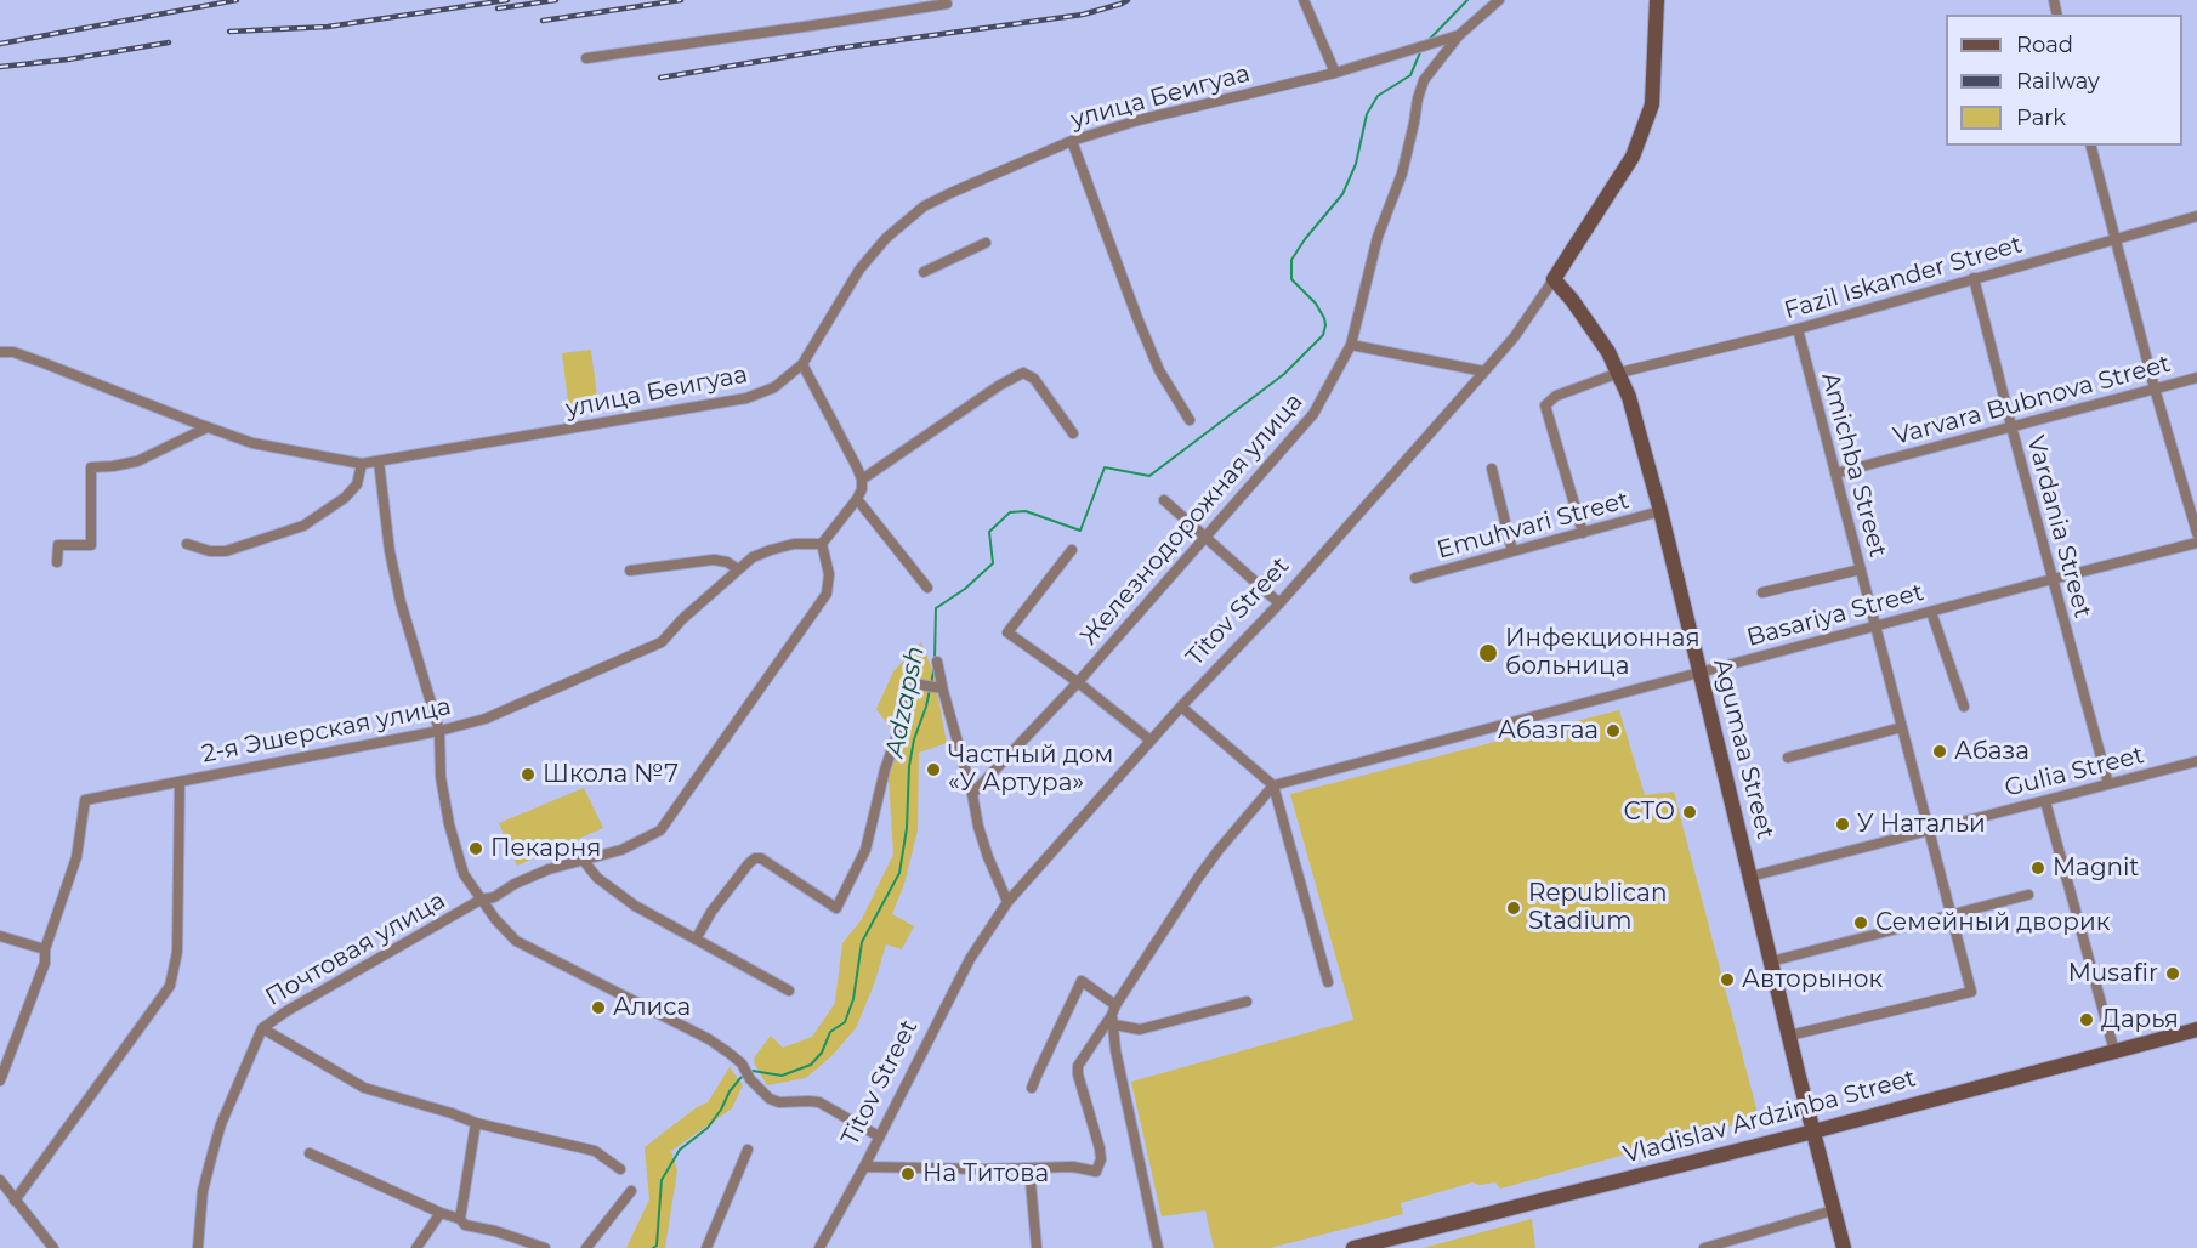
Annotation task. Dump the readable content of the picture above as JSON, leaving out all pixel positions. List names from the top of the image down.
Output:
{
  "streets": {
    "street": [
      "улица Беигуаа",
      "Fazil Iskander Street",
      "Varvara Bubnova Street",
      "Amichba Street",
      "Железнодорожная улица",
      "Emuhvari Street",
      "Vardania Street",
      "Titov Street",
      "Basariya Street",
      "2-я Эшерская улица",
      "Agumaa Street",
      "Gulia Street",
      "Почтовая улица",
      "Vladislav Ardzinba Street"
    ]
  },
  "crossings": [
    ["улица Беигуаа", "Железнодорожная улица"],
    ["Fazil Iskander Street", "Amichba Street"],
    ["Fazil Iskander Street", "Emuhvari Street"],
    ["Fazil Iskander Street", "Vardania Street"],
    ["Fazil Iskander Street", "Agumaa Street"],
    ["Varvara Bubnova Street", "Amichba Street"],
    ["Varvara Bubnova Street", "Vardania Street"],
    ["Amichba Street", "Basariya Street"],
    ["Amichba Street", "Agumaa Street"],
    ["Amichba Street", "Gulia Street"],
    ["Emuhvari Street", "Agumaa Street"],
    ["Vardania Street", "Basariya Street"],
    ["Vardania Street", "Gulia Street"],
    ["Titov Street", "Agumaa Street"],
    ["Basariya Street", "Agumaa Street"],
    ["2-я Эшерская улица", "Почтовая улица"],
    ["Agumaa Street", "Gulia Street"],
    ["Agumaa Street", "Vladislav Ardzinba Street"]
  ],
  "water": ["Adzapsh"],
  "places": [
    "Инфекционная больница",
    "Абазгаа",
    "Абаза",
    "Частный дом «У Артура»",
    "Школа №7",
    "СТО",
    "У Натальи",
    "Пекарня",
    "Magnit",
    "Republican Stadium",
    "Семейный дворик",
    "Musafir",
    "Авторынок",
    "Алиса",
    "Дарья",
    "На Титова"
  ],
  "legend": ["Road", "Railway", "Park"]
}
